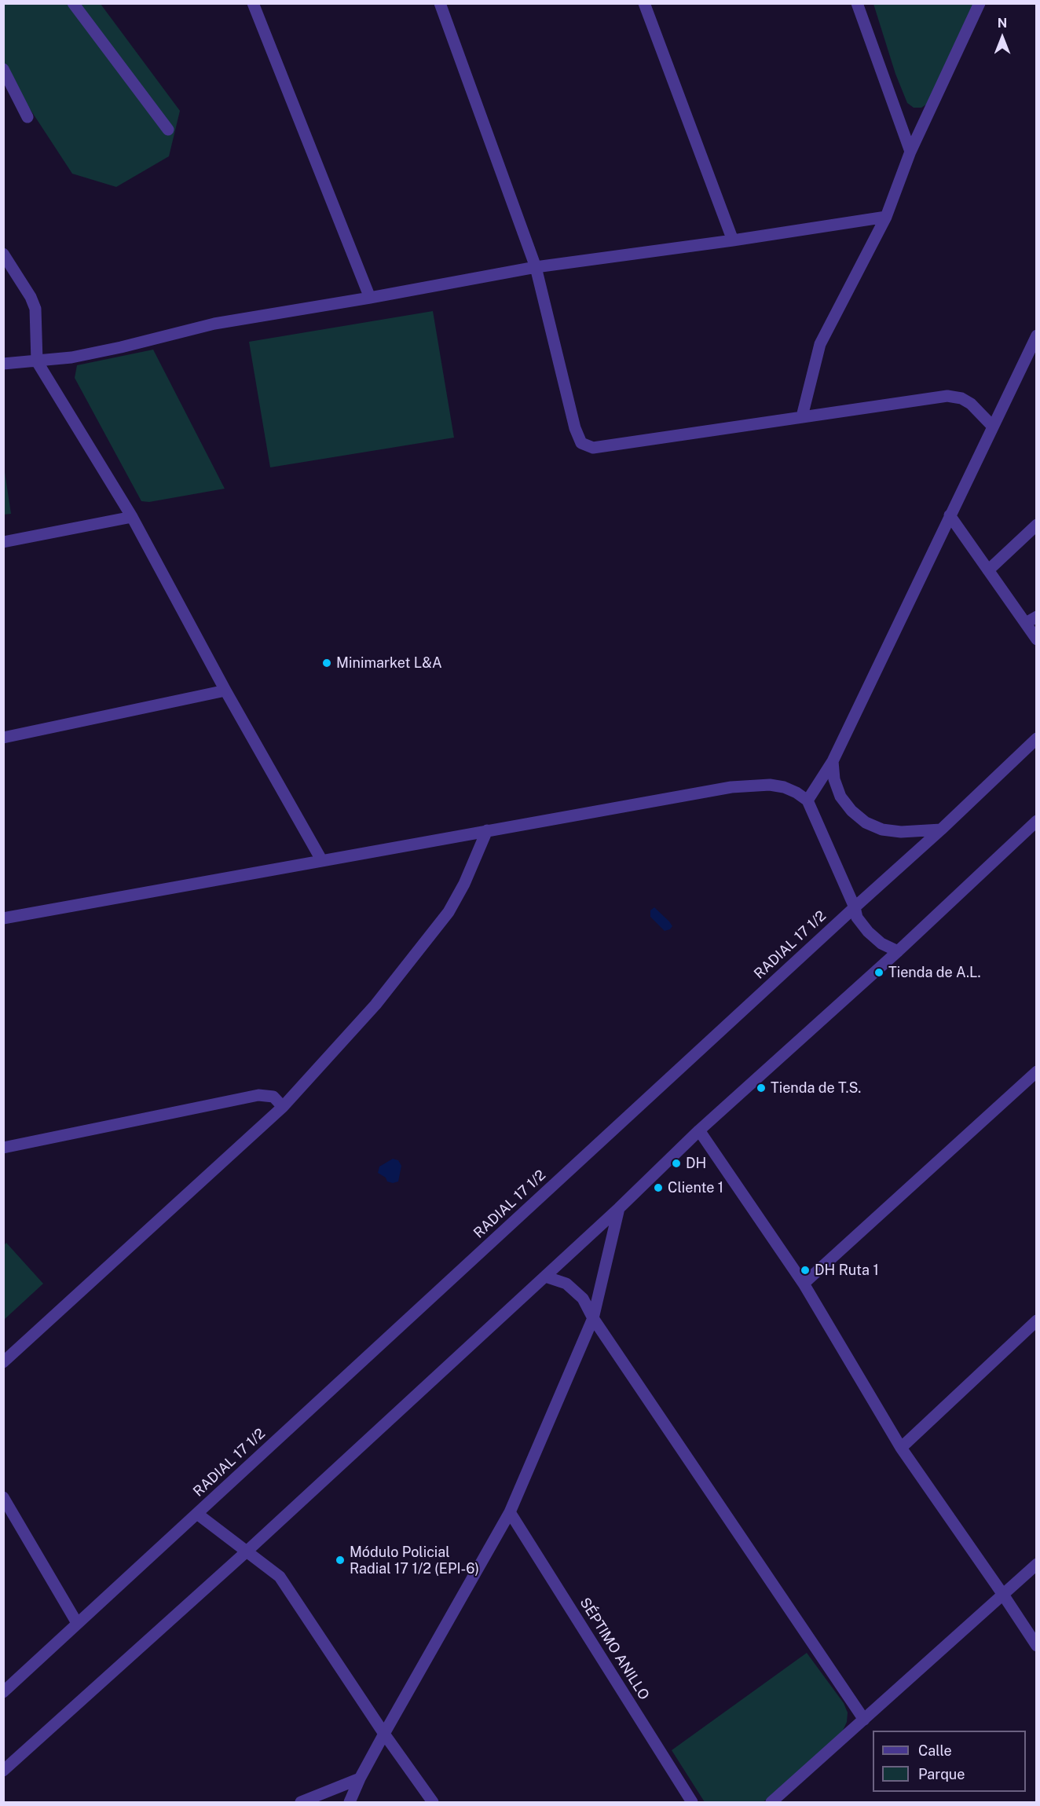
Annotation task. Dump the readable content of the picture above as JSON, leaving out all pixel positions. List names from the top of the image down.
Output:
{
  "streets": {
    "street": ["RADIAL 17 1/2", "SÉPTIMO ANILLO"]
  },
  "places": [
    "Minimarket L&A",
    "Tienda de A.L.",
    "Tienda de T.S.",
    "DH",
    "Cliente 1",
    "DH Ruta 1",
    "Módulo Policial Radial 17 1/2 (EPI-6)"
  ],
  "legend": ["Calle", "Parque"],
  "north": "top"
}
